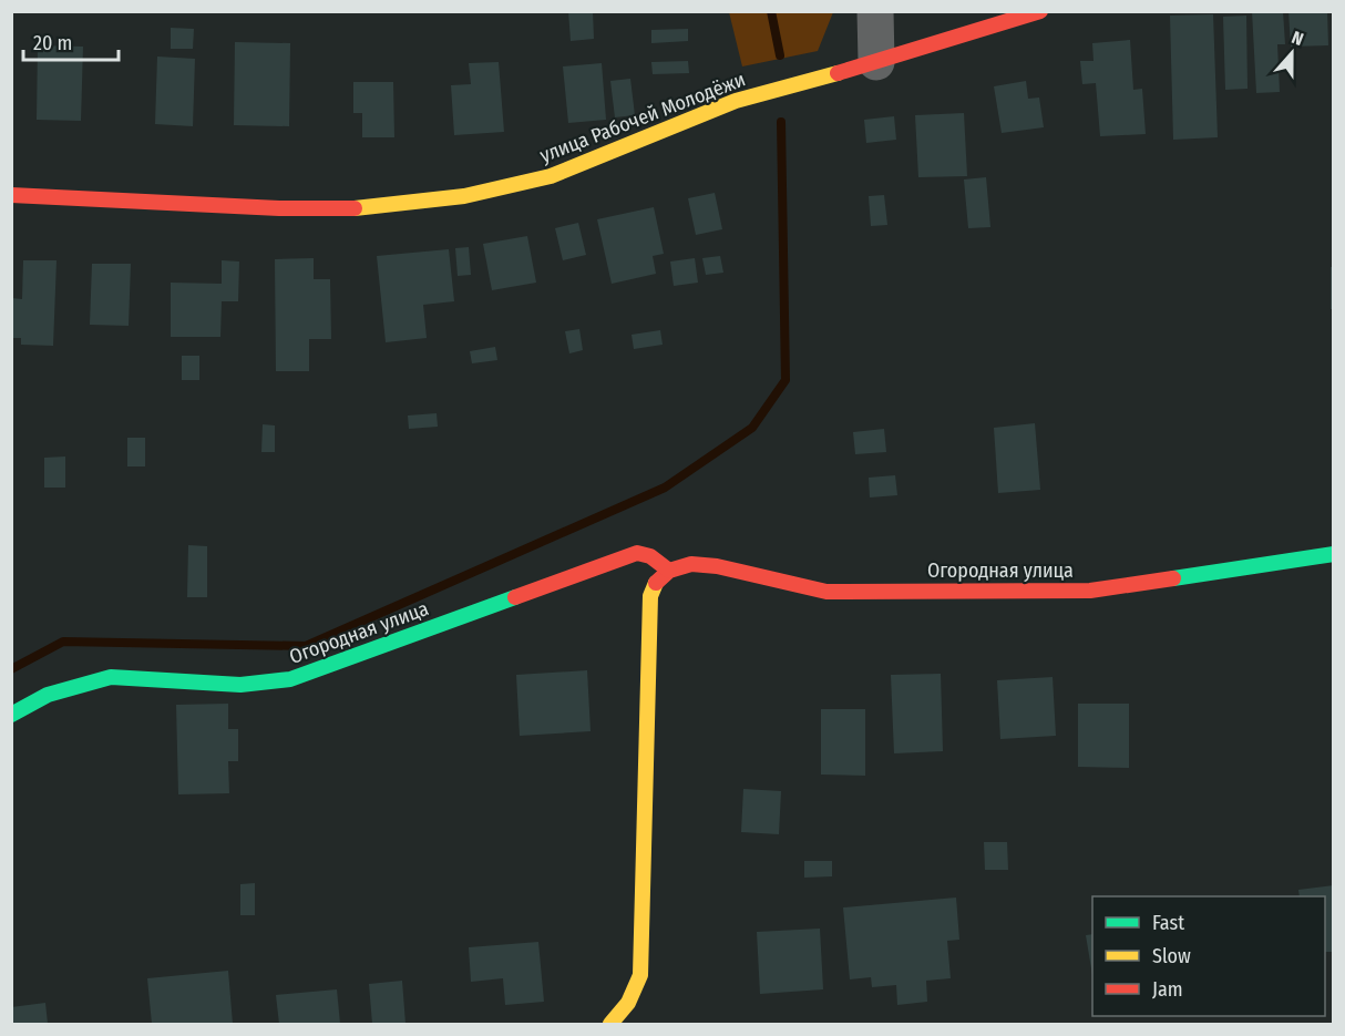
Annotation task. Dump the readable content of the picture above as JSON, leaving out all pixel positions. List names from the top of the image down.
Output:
{
  "streets": {
    "street": ["улица Рабочей Молодёжи", "Огородная улица"]
  },
  "legend": ["Fast", "Slow", "Jam"],
  "scale_bar": "20 m",
  "north": "top"
}
